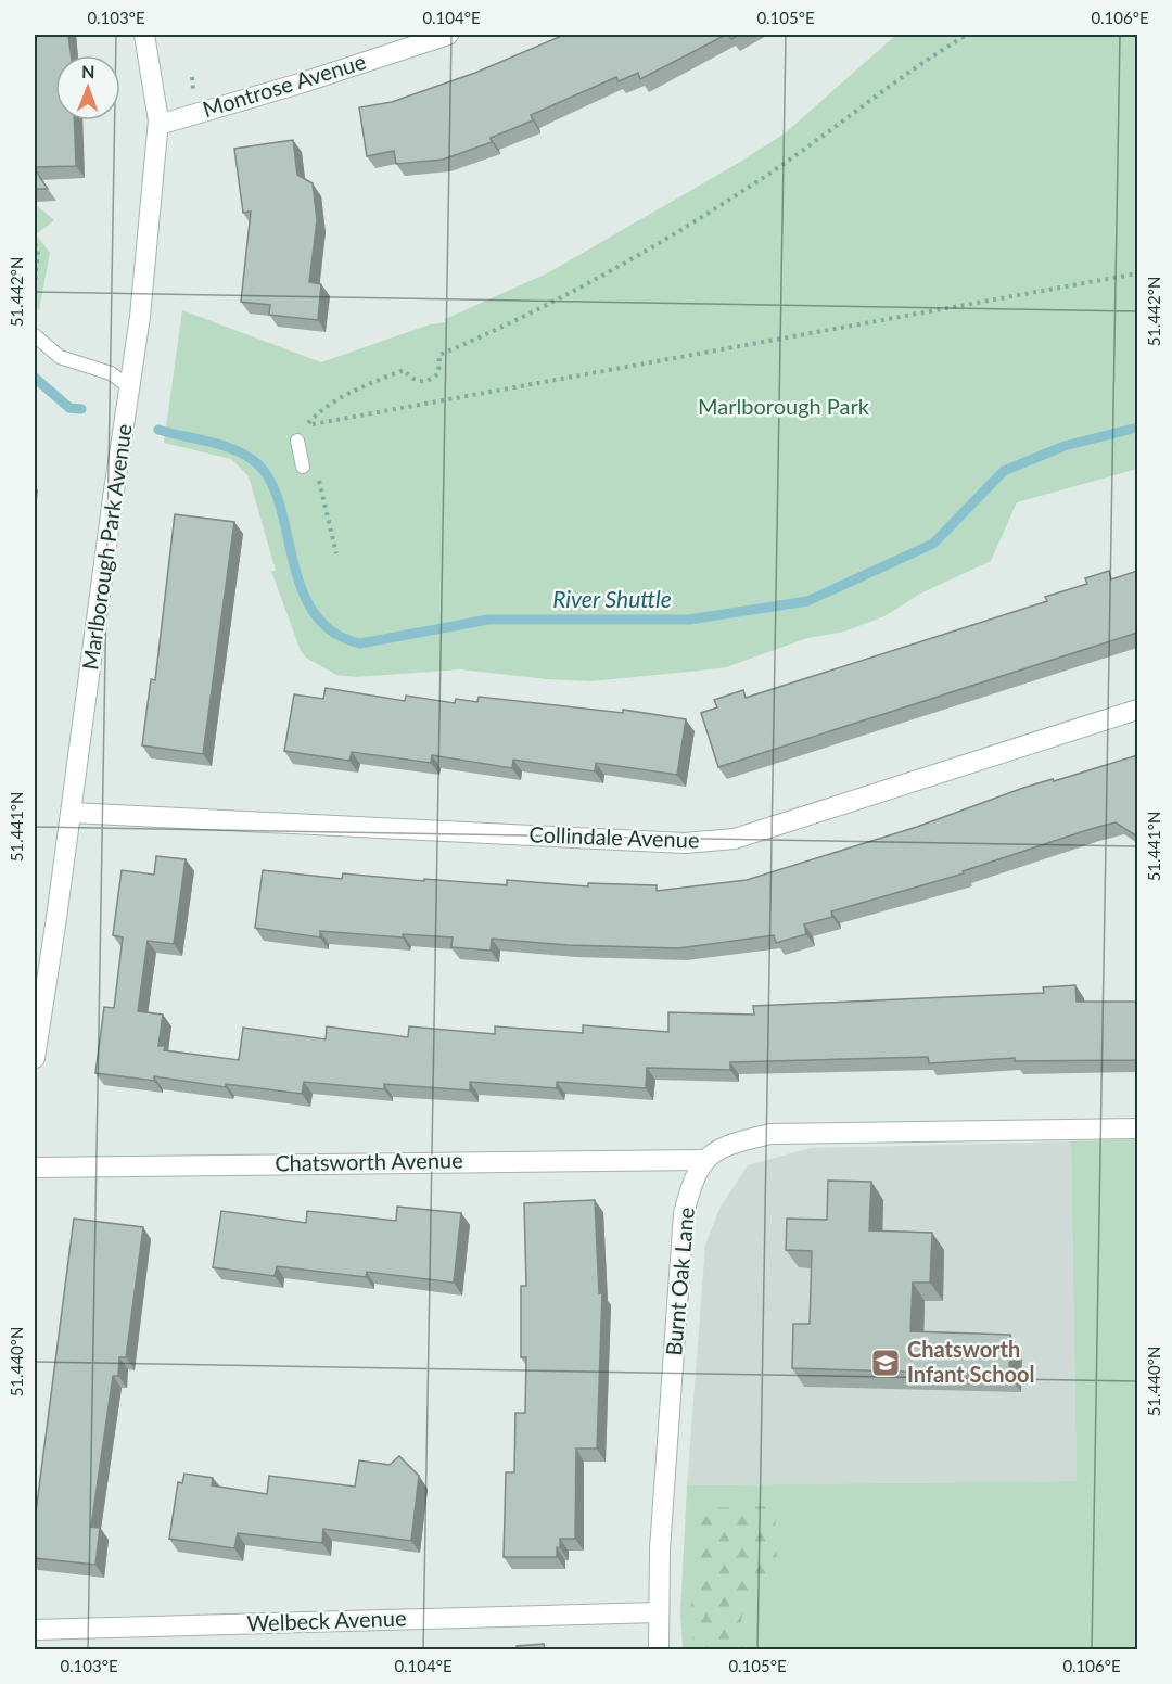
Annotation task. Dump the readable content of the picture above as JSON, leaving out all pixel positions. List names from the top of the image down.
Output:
{
  "streets": {
    "street": [
      "Montrose Avenue",
      "Marlborough Park Avenue",
      "Collindale Avenue",
      "Chatsworth Avenue",
      "Burnt Oak Lane",
      "Welbeck Avenue"
    ]
  },
  "crossings": [
    ["Montrose Avenue", "Marlborough Park Avenue"],
    ["Marlborough Park Avenue", "Collindale Avenue"],
    ["Chatsworth Avenue", "Burnt Oak Lane"],
    ["Burnt Oak Lane", "Welbeck Avenue"]
  ],
  "water": ["River Shuttle"],
  "parks": ["Marlborough Park"],
  "places": {
    "school or university": ["Chatsworth Infant School"]
  },
  "north": "top",
  "coordinates": [
    "0.103°E",
    "0.104°E",
    "0.105°E",
    "0.106°E",
    "51.442°N",
    "51.441°N",
    "51.440°N"
  ]
}
